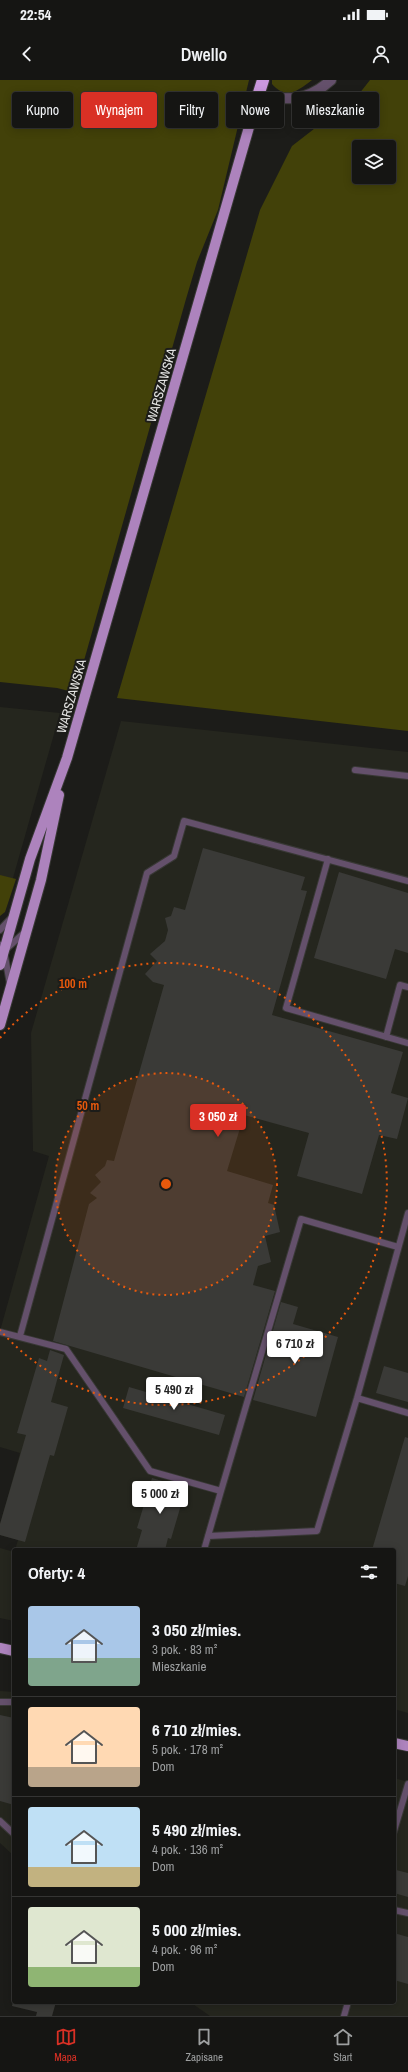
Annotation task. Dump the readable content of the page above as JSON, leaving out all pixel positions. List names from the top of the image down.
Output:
{
  "streets": {
    "main road": ["WARSZAWSKA"]
  },
  "page": {
    "status": "22:54",
    "header": "Dwello",
    "chip": [
      "Kupno",
      "Wynajem",
      "Filtry",
      "Nowe",
      "Mieszkanie"
    ],
    "price": [
      "3 050 zł",
      "6 710 zł",
      "5 490 zł",
      "5 000 zł"
    ],
    "heading": "Oferty: 4",
    "list": [
      {
        "name": "3 050 zł/mies.",
        "note": "3 pok. · 83 m² · Mieszkanie"
      },
      {
        "name": "6 710 zł/mies.",
        "note": "5 pok. · 178 m² · Dom"
      },
      {
        "name": "5 490 zł/mies.",
        "note": "4 pok. · 136 m² · Dom"
      },
      {
        "name": "5 000 zł/mies.",
        "note": "4 pok. · 96 m² · Dom"
      }
    ],
    "tabs": ["Mapa", "Zapisane", "Start"]
  },
  "rings": ["100 m", "50 m"]
}
